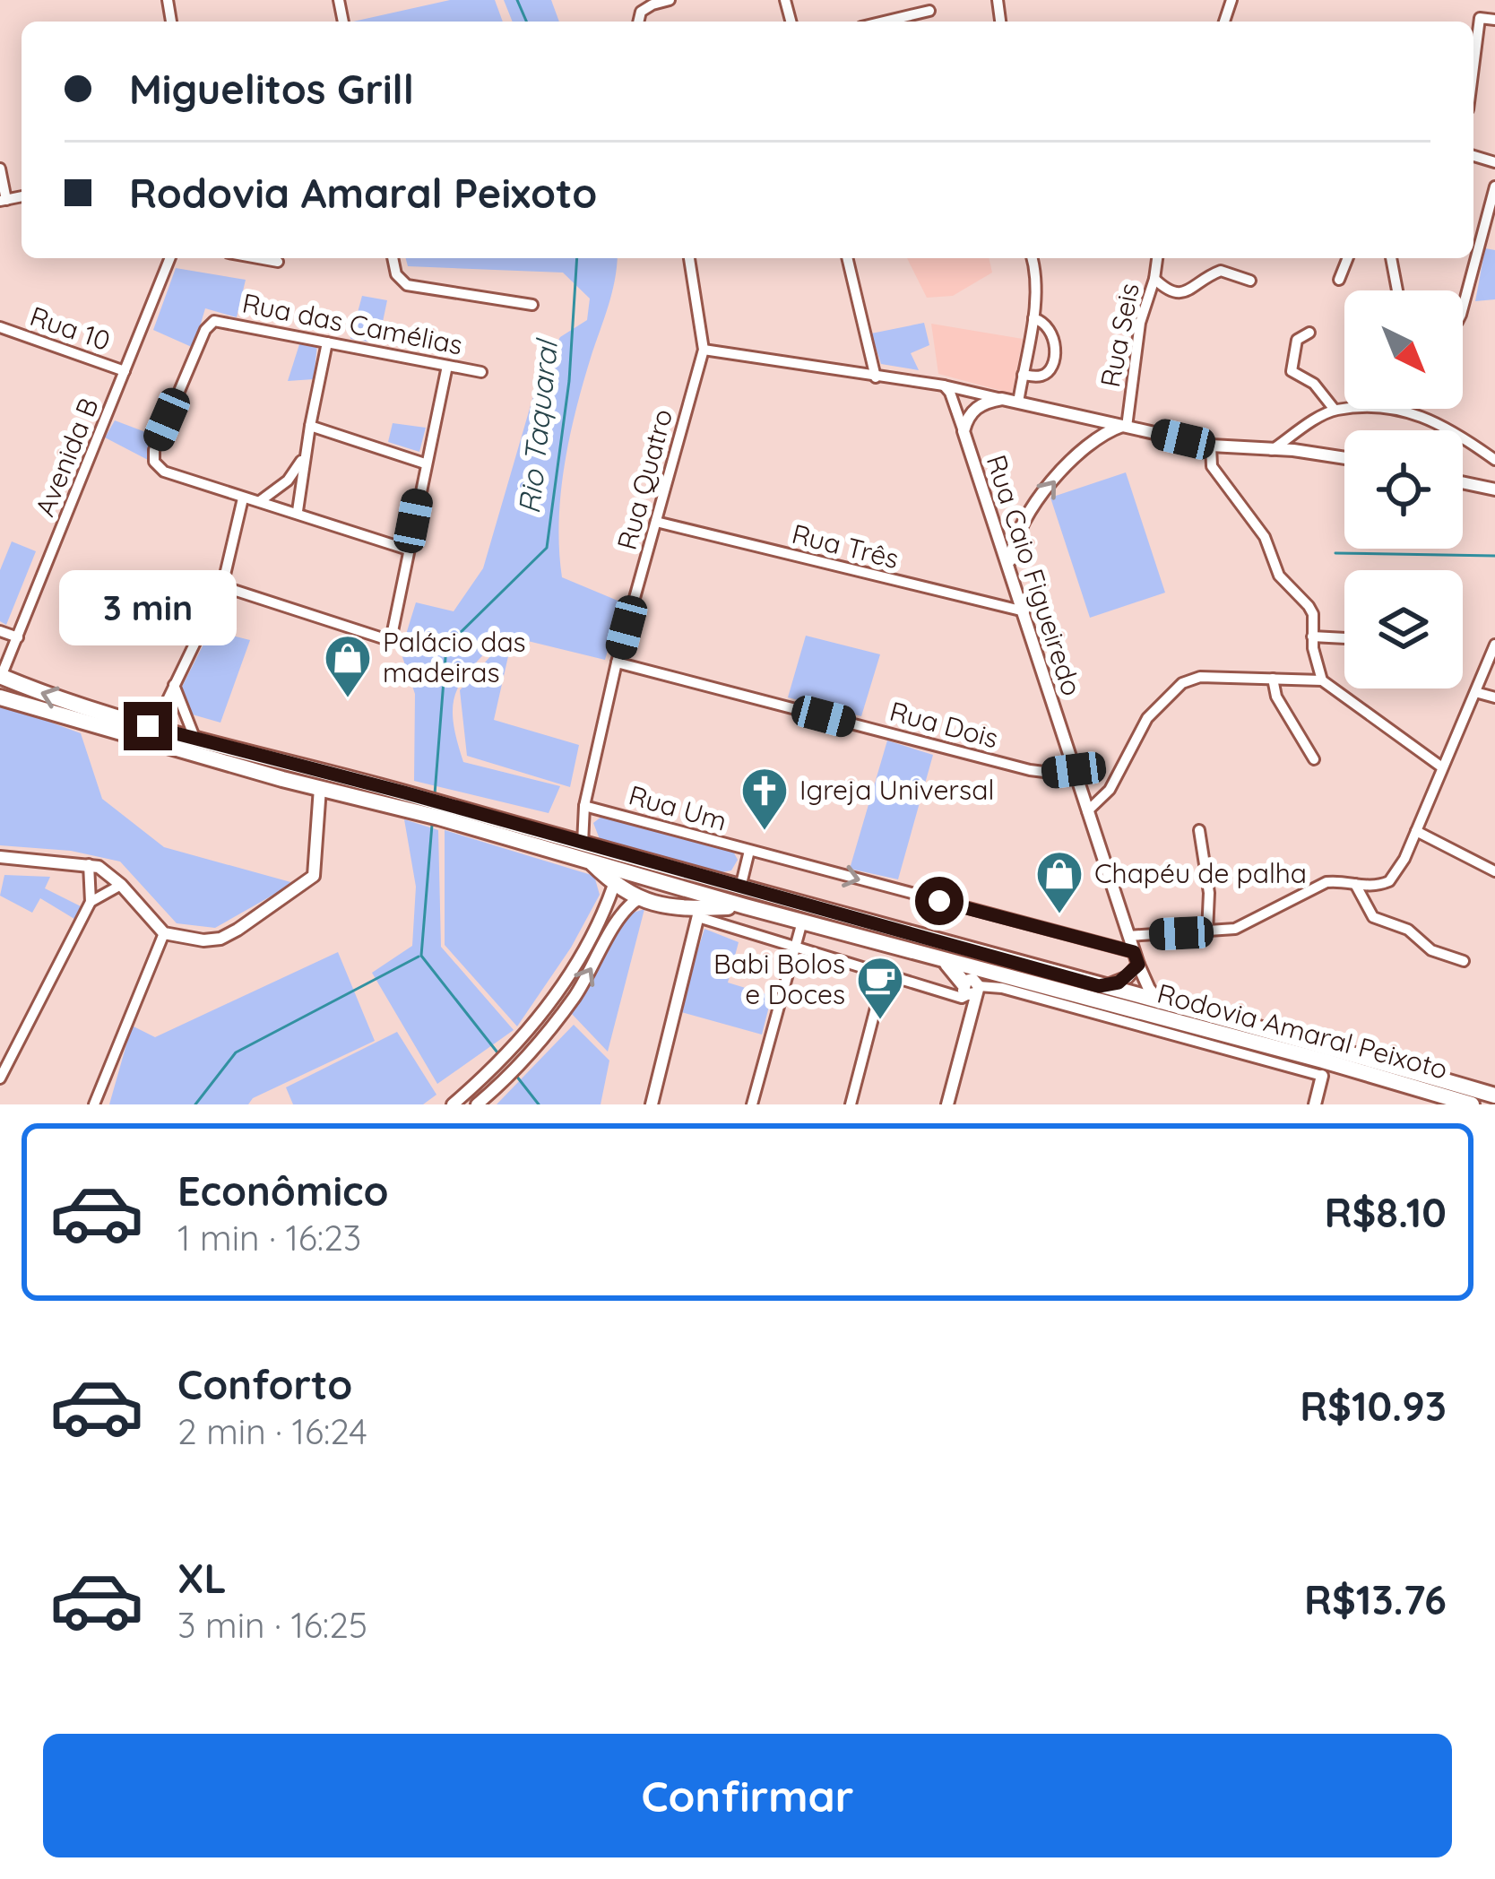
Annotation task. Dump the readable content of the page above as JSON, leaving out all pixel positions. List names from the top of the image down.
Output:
{
  "streets": {
    "highway": ["Rodovia Amaral Peixoto"],
    "street": [
      "Rua das Camélias",
      "Rua 10",
      "Rua Seis",
      "Avenida B",
      "Rua Quatro",
      "Rua Três",
      "Rua Caio Figueiredo",
      "Rua Dois",
      "Rua Um"
    ]
  },
  "crossings": [
    ["Rua 10", "Avenida B"],
    ["Avenida B", "Rodovia Amaral Peixoto"],
    ["Rua Quatro", "Rua Três"],
    ["Rua Quatro", "Rua Dois"],
    ["Rua Quatro", "Rua Um"],
    ["Rua Quatro", "Rodovia Amaral Peixoto"],
    ["Rua Três", "Rua Caio Figueiredo"],
    ["Rua Caio Figueiredo", "Rua Dois"],
    ["Rua Caio Figueiredo", "Rua Um"],
    ["Rua Caio Figueiredo", "Rodovia Amaral Peixoto"]
  ],
  "water": ["Rio Taquaral"],
  "places": {
    "shop": ["Palácio das madeiras", "Chapéu de palha"],
    "church": ["Igreja Universal"],
    "cafe": ["Babi Bolos e Doces"]
  },
  "north": "bottom right",
  "page": {
    "banner": ["Miguelitos Grill", "Rodovia Amaral Peixoto"],
    "bubble": "3 min",
    "list": [
      {
        "name": "Econômico",
        "note": "1 min · 16:23",
        "value": "R$8.10"
      },
      {
        "name": "Conforto",
        "note": "2 min · 16:24",
        "value": "R$10.93"
      },
      {
        "name": "XL",
        "note": "3 min · 16:25",
        "value": "R$13.76"
      }
    ],
    "buttons": "Confirmar"
  }
}
